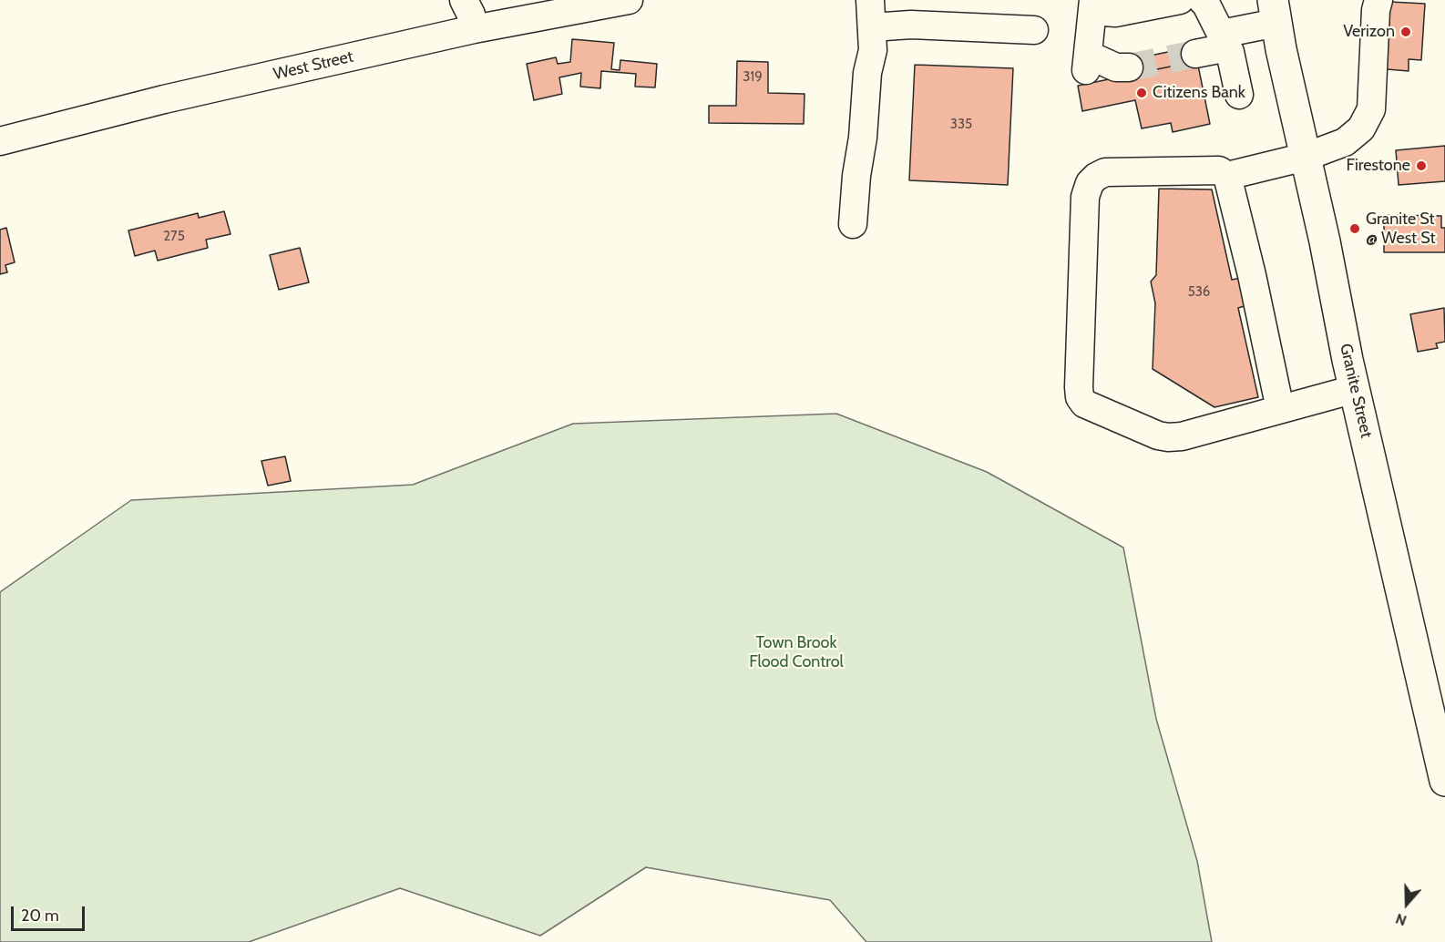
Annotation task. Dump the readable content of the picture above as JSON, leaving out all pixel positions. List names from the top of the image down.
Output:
{
  "streets": {
    "main road": ["Granite Street"],
    "street": ["West Street"]
  },
  "parks": ["Town Brook Flood Control"],
  "places": [
    "Verizon",
    "Citizens Bank",
    "Firestone",
    "Granite St @ West St"
  ],
  "house_numbers": [
    "319",
    "335",
    "275",
    "536"
  ],
  "scale_bar": "20 m",
  "north": "bottom"
}
